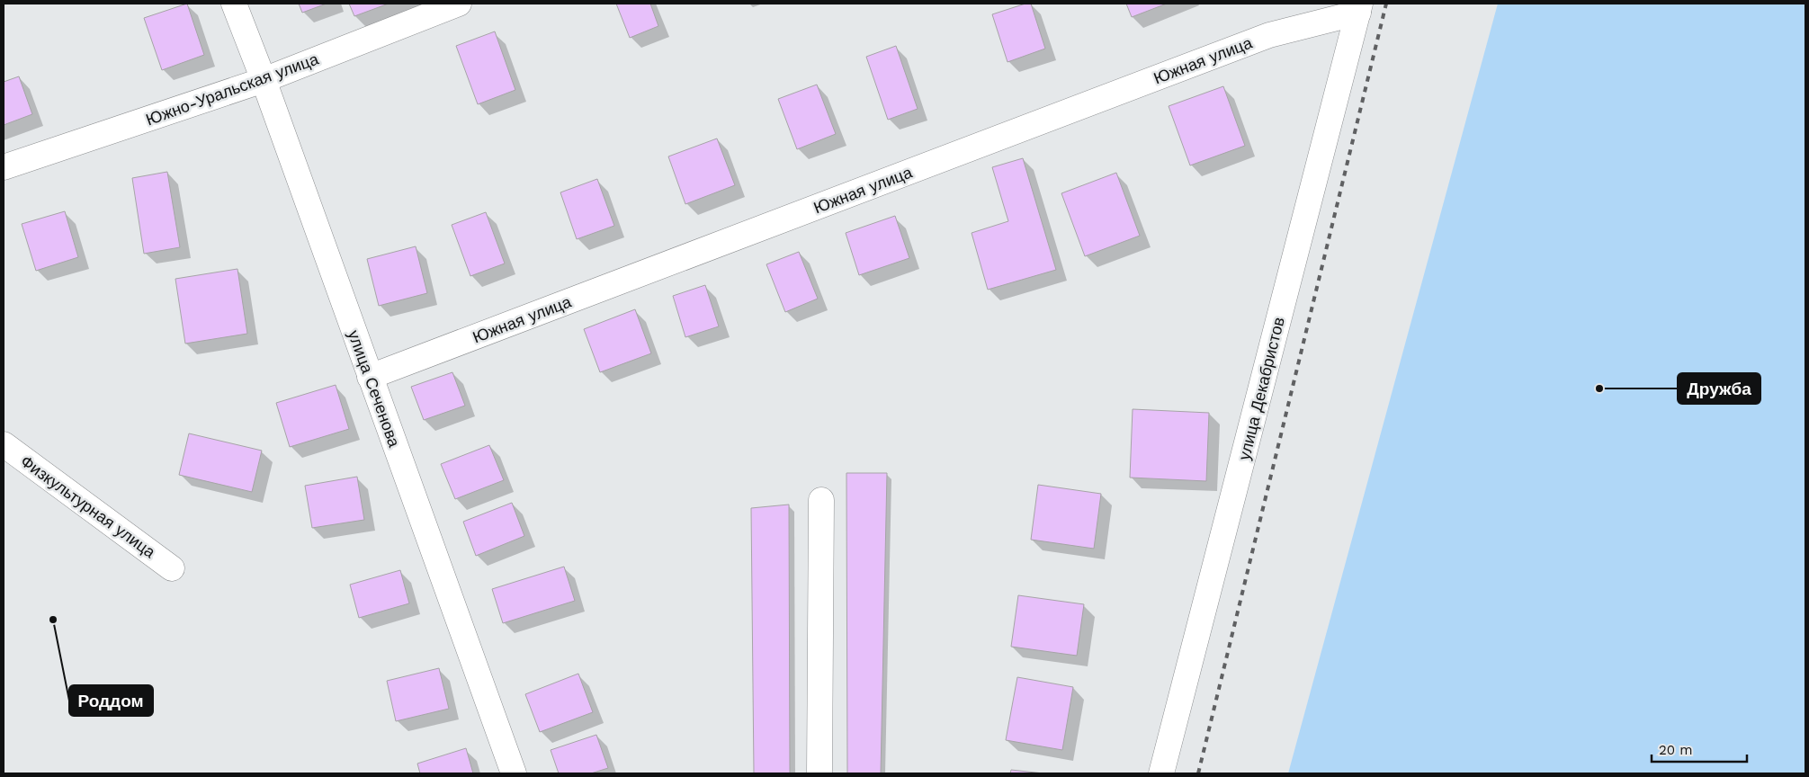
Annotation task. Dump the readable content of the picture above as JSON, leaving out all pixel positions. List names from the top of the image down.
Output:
{
  "streets": {
    "street": [
      "Южная улица",
      "Южно-Уральская улица",
      "улица Сеченова",
      "улица Декабристов",
      "Физкультурная улица"
    ]
  },
  "crossings": [
    ["Южная улица", "улица Сеченова"],
    ["Южная улица", "улица Декабристов"],
    ["Южно-Уральская улица", "улица Сеченова"]
  ],
  "places": ["Дружба", "Роддом"],
  "scale_bar": "20 m"
}
